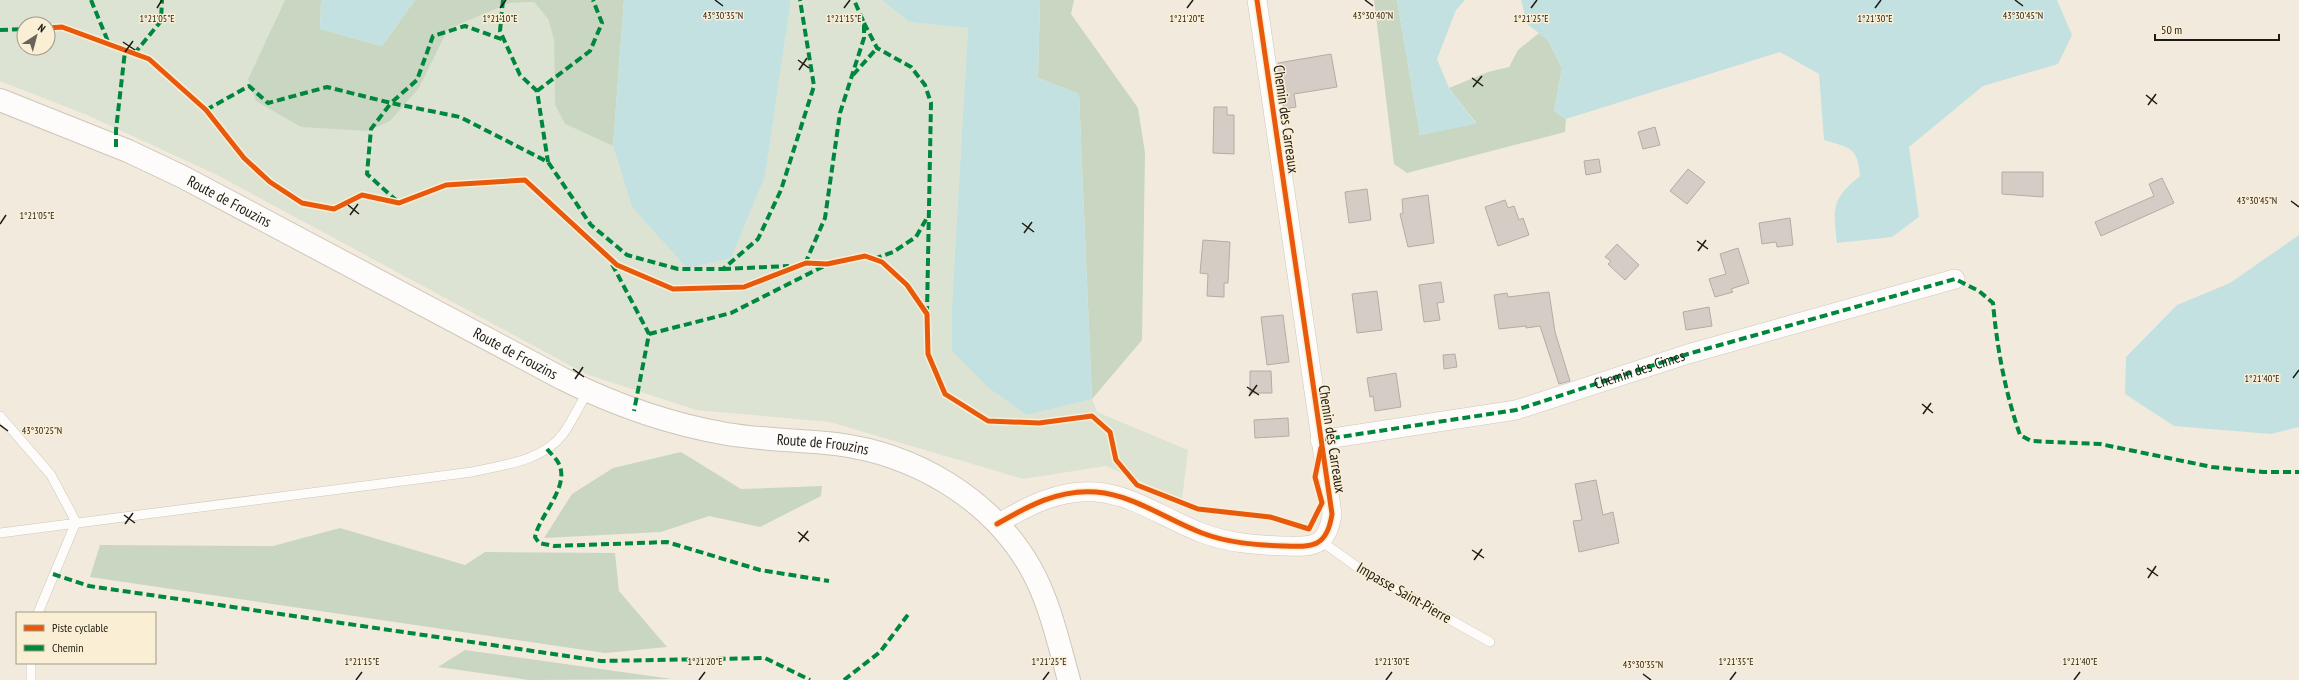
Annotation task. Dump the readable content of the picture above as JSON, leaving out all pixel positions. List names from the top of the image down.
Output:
{
  "streets": {
    "main road": ["Route de Frouzins"],
    "street": ["Chemin des Carreaux", "Chemin des Cimes"],
    "lane": ["Impasse Saint-Pierre"]
  },
  "crossings": [
    ["Chemin des Carreaux", "Chemin des Cimes"],
    ["Chemin des Carreaux", "Impasse Saint-Pierre"]
  ],
  "legend": ["Piste cyclable", "Chemin"],
  "scale_bar": "50 m",
  "north": "top right",
  "coordinates": [
    "43°30'40\"N",
    "43°30'35\"N",
    "43°30'45\"N",
    "1°21'05\"E",
    "1°21'10\"E",
    "1°21'15\"E",
    "1°21'20\"E",
    "1°21'25\"E",
    "1°21'30\"E",
    "1°21'40\"E",
    "43°30'25\"N",
    "1°21'35\"E"
  ]
}
